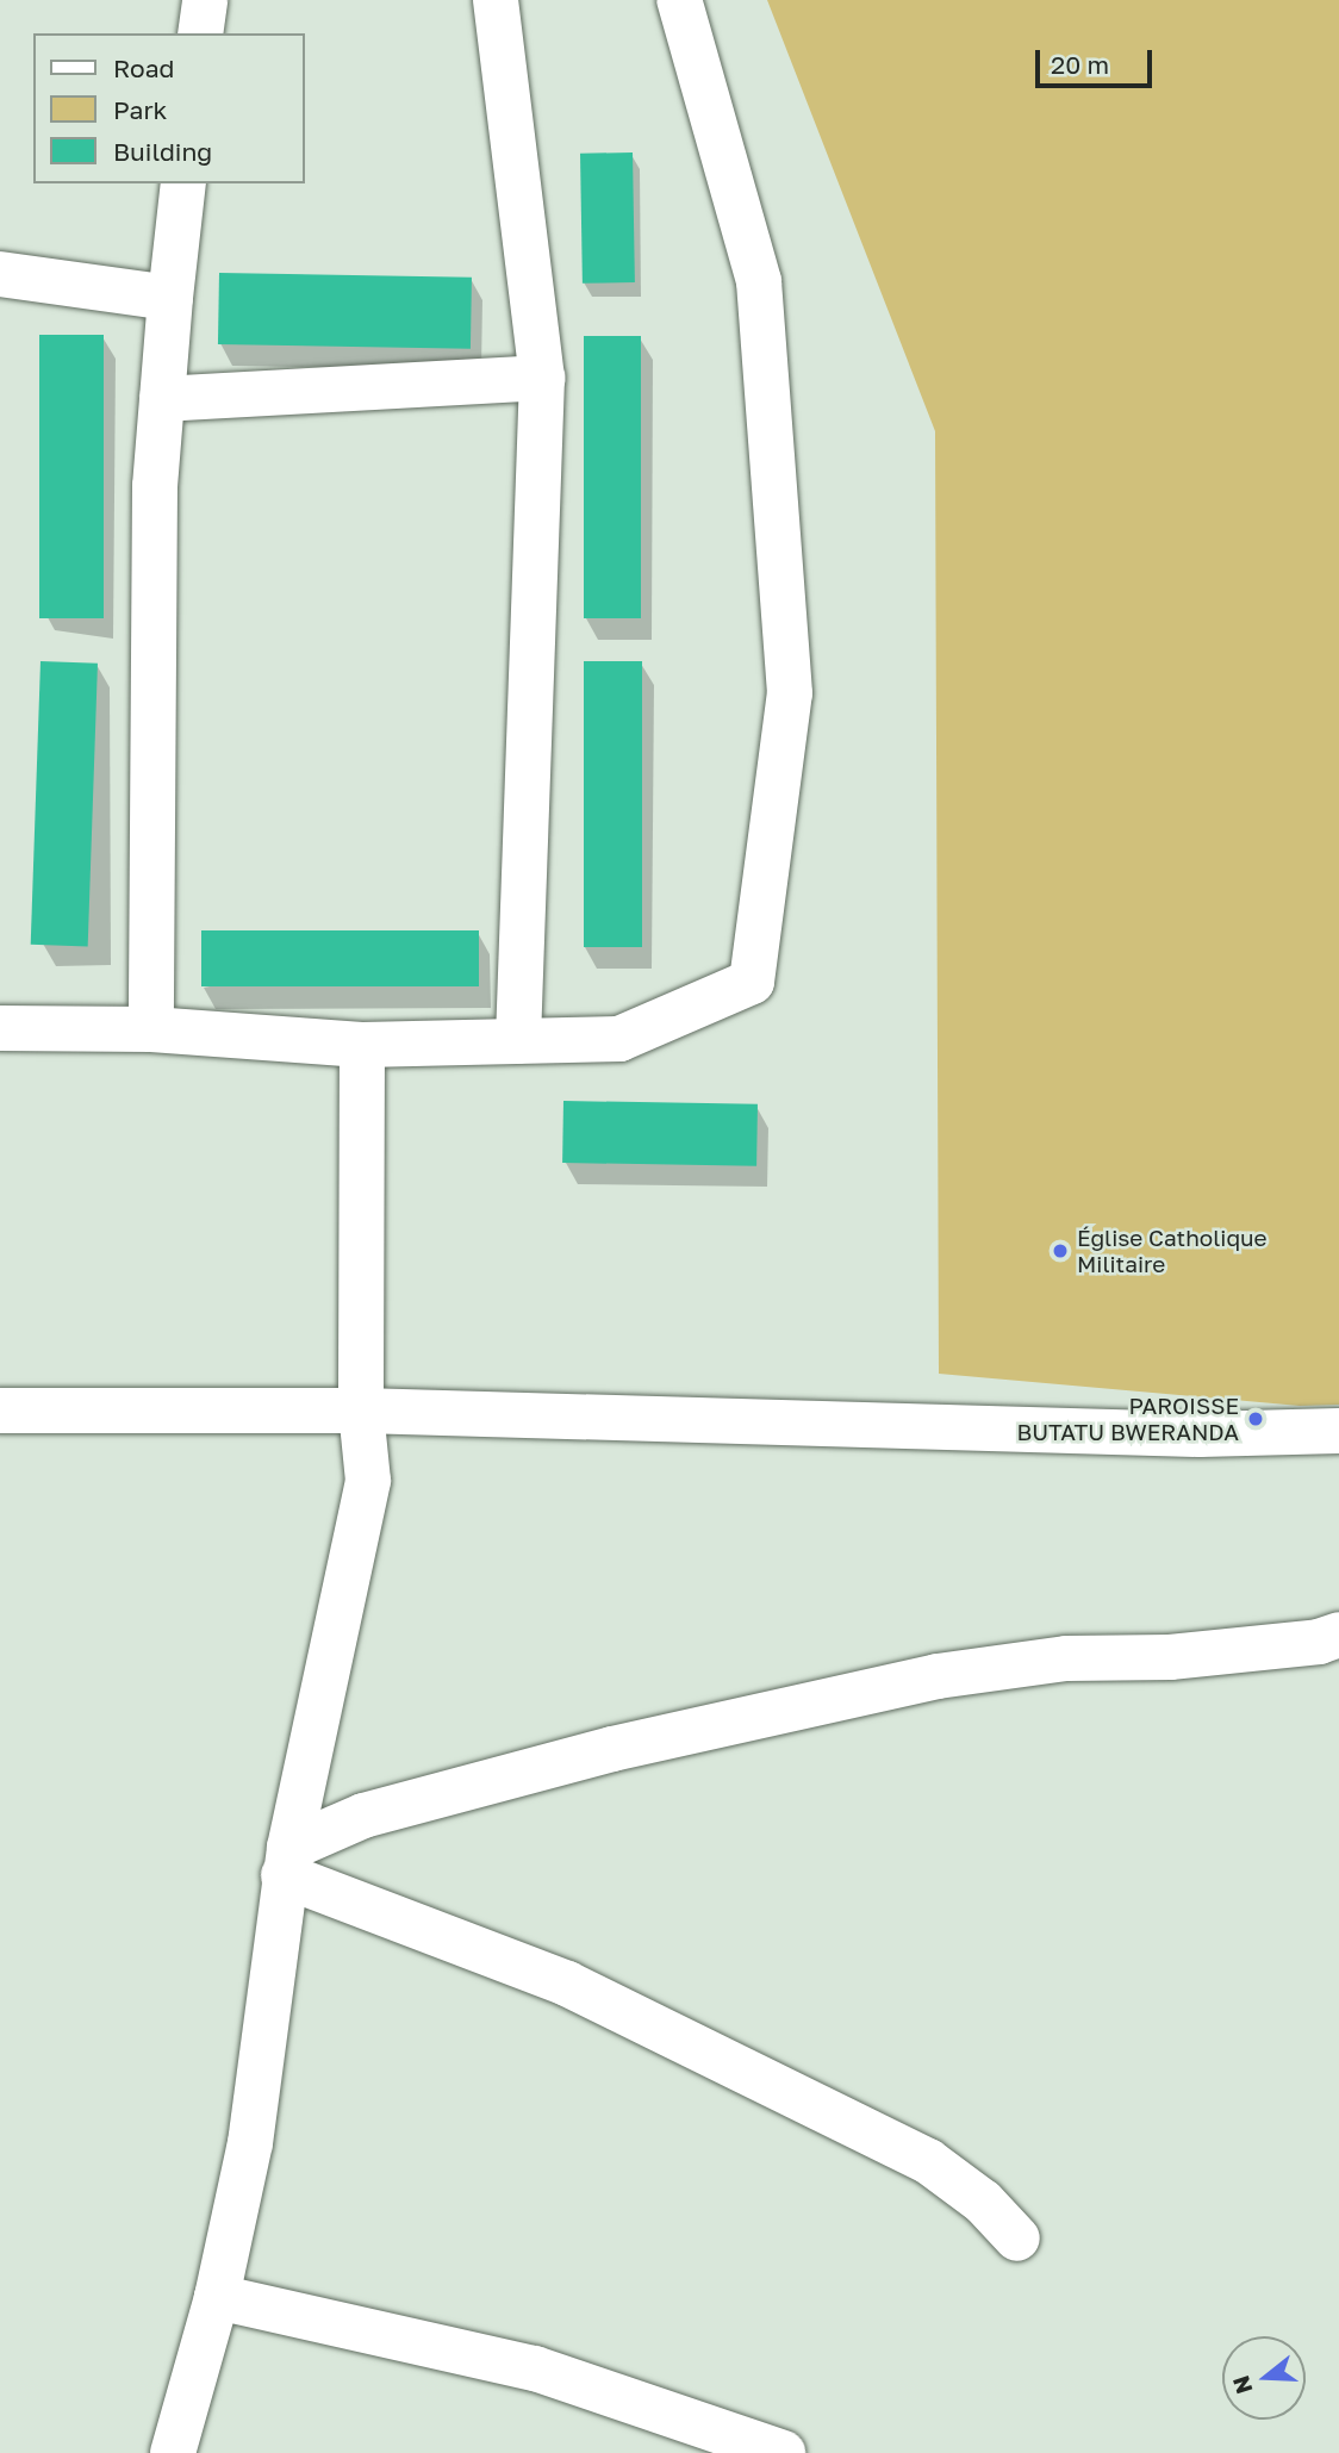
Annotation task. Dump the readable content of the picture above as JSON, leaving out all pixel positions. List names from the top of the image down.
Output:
{
  "places": ["Église Catholique Militaire", "PAROISSE BUTATU BWERANDA"],
  "legend": ["Road", "Park", "Building"],
  "scale_bar": "20 m",
  "north": "left"
}
